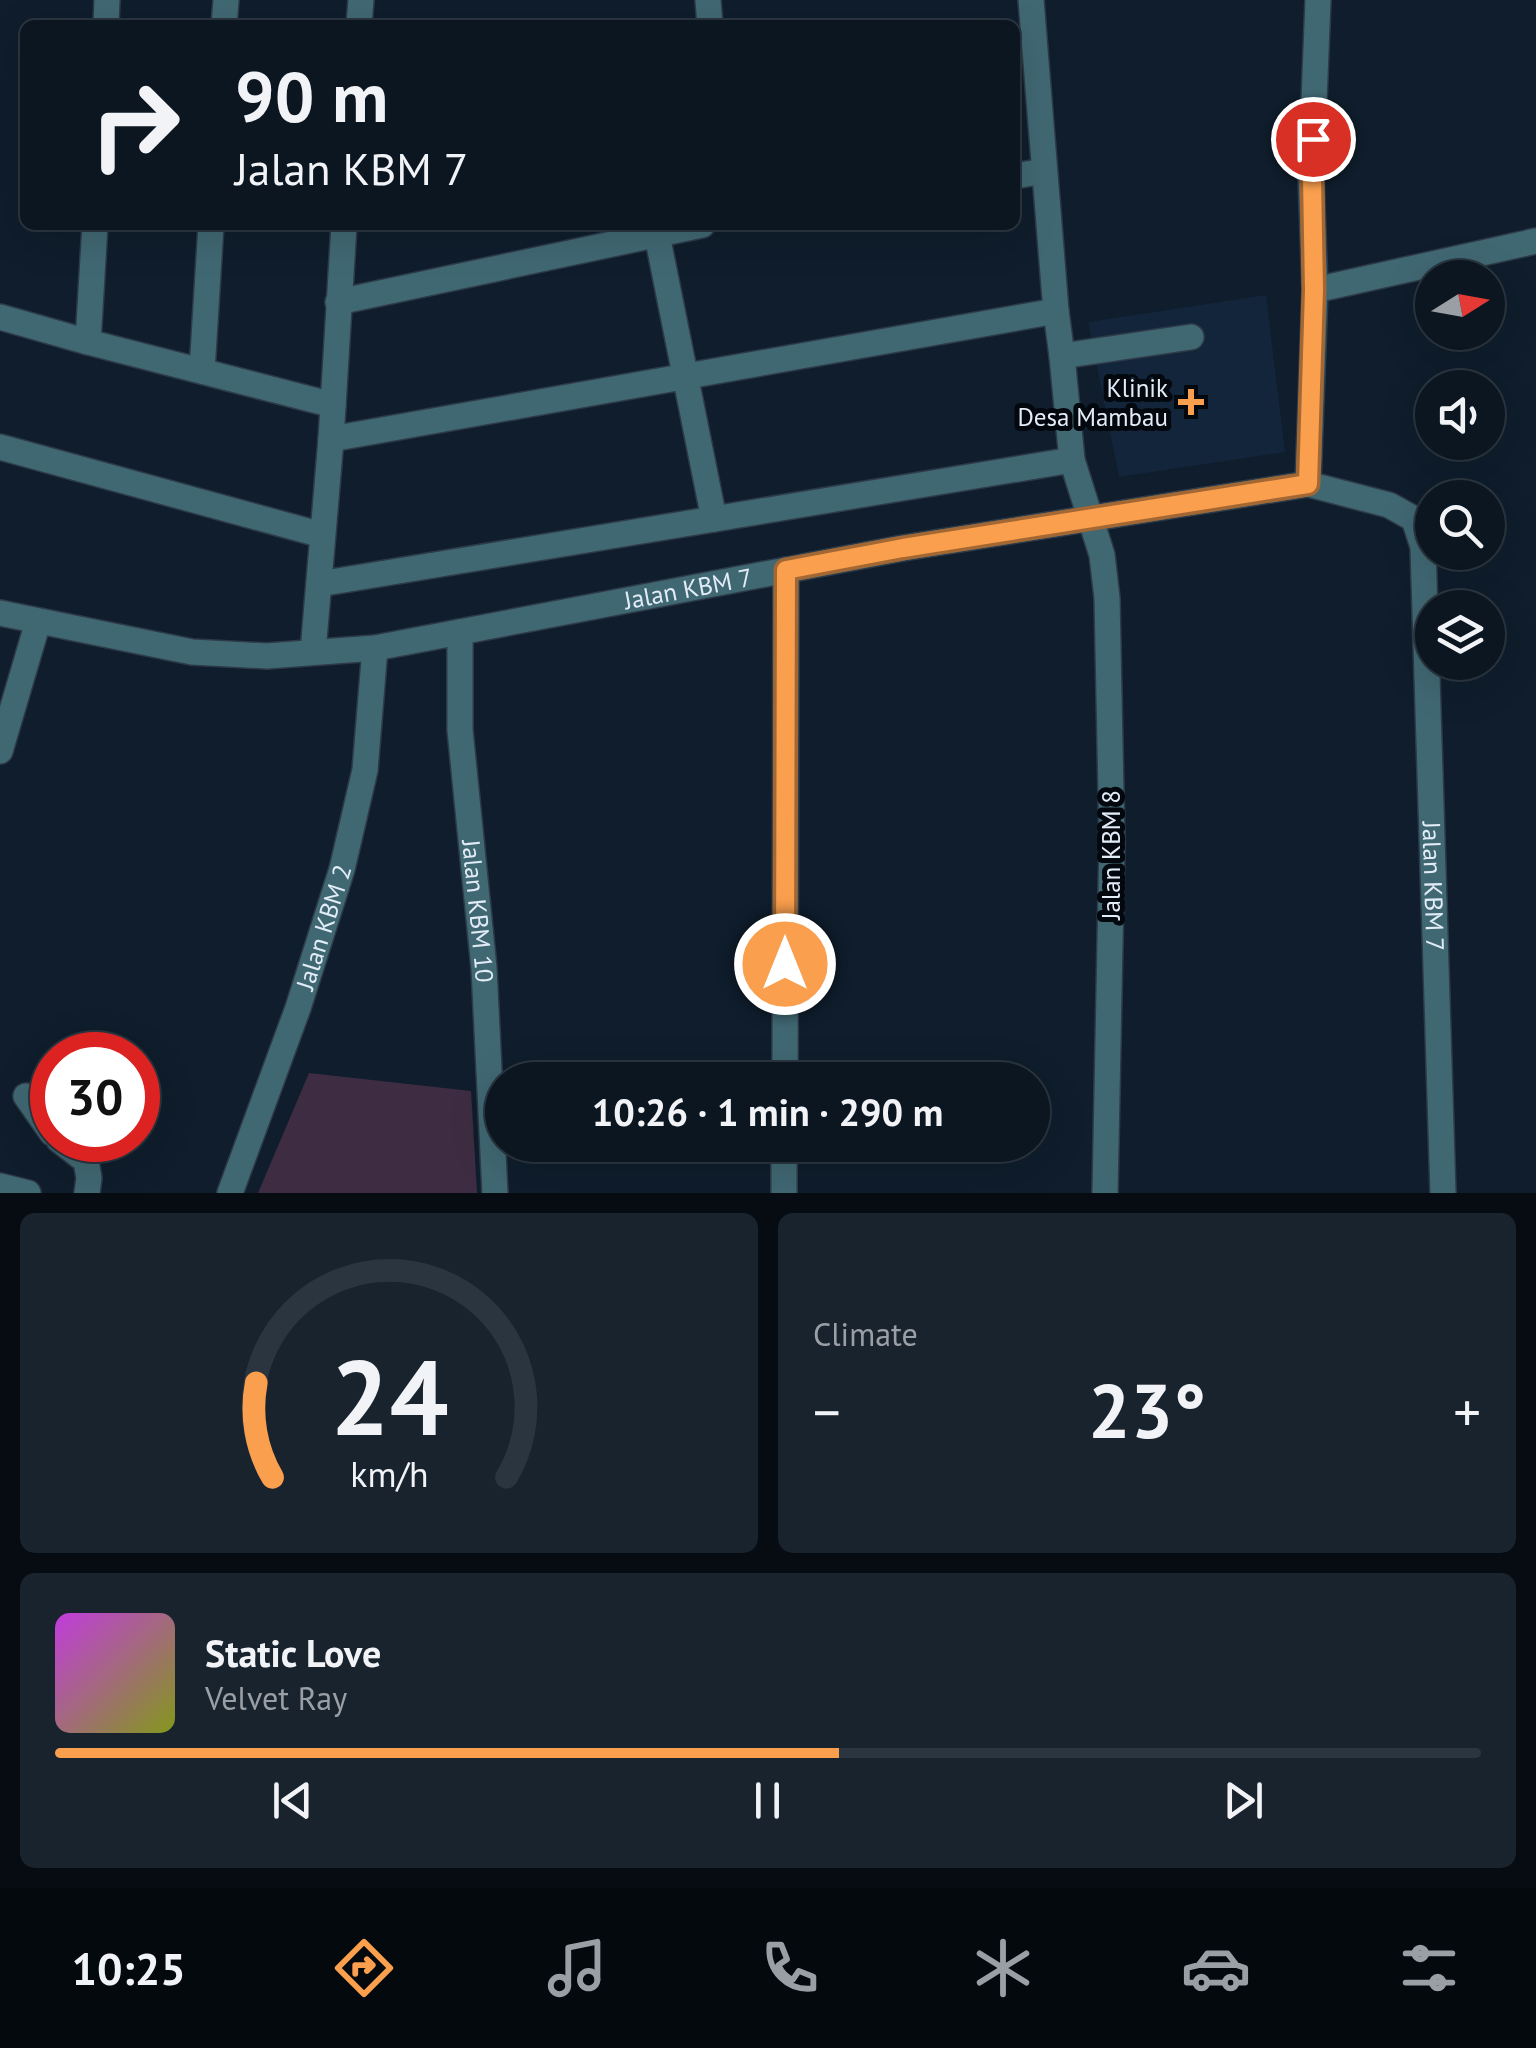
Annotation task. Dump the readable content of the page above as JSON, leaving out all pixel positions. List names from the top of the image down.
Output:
{
  "streets": {
    "street": [
      "Jalan KBM 7",
      "Jalan KBM 8",
      "Jalan KBM 10",
      "Jalan KBM 2"
    ]
  },
  "crossings": [
    ["Jalan KBM 7", "Jalan KBM 8"],
    ["Jalan KBM 7", "Jalan KBM 10"],
    ["Jalan KBM 7", "Jalan KBM 2"]
  ],
  "places": {
    "health": ["Klinik Desa Mambau"]
  },
  "north": "right",
  "page": {
    "turn": ["90 m", "Jalan KBM 7"],
    "limit": "30",
    "trip": "10:26 · 1 min · 290 m",
    "tile": "Climate",
    "heat": ["−", "23°", "+"],
    "song": ["Static Love", "Velvet Ray"],
    "tabs": "10:25",
    "gauge": ["24", "km/h"]
  }
}
